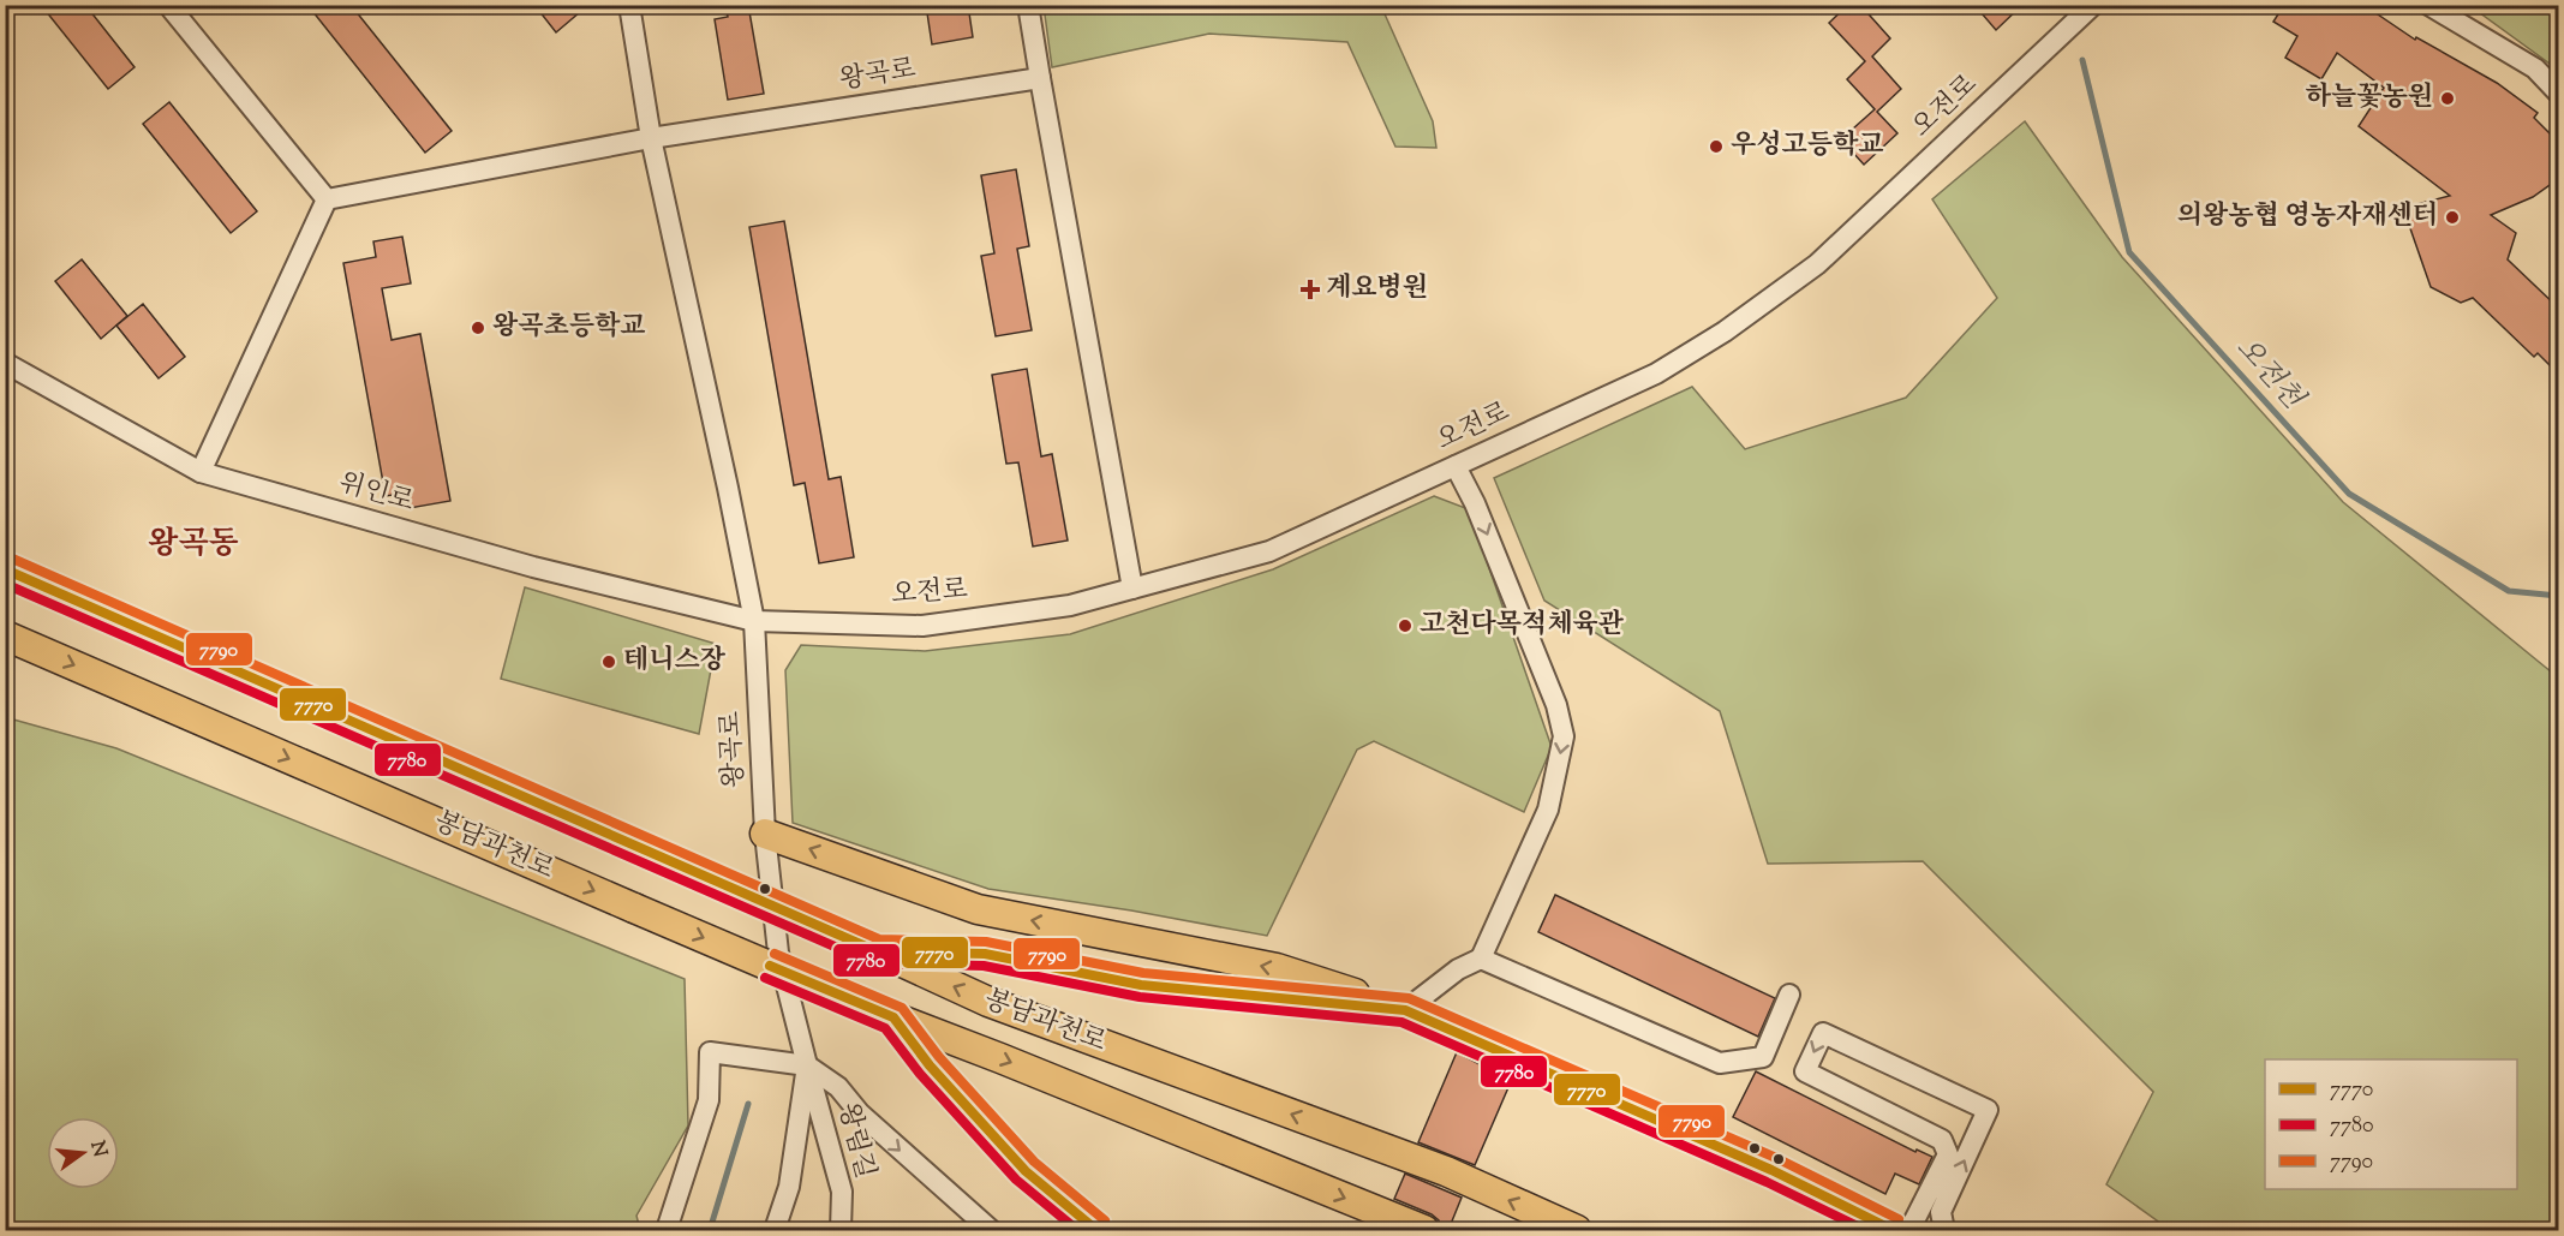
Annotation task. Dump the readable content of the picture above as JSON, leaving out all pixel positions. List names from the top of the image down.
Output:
{
  "streets": {
    "highway": ["봉담과천로"],
    "street": [
      "왕곡로",
      "오전로",
      "위인로",
      "왕림길"
    ]
  },
  "crossings": [
    ["왕곡로", "오전로"],
    ["왕곡로", "위인로"],
    ["왕곡로", "왕림길"],
    ["오전로", "위인로"]
  ],
  "districts": ["왕곡동"],
  "water": ["오전천"],
  "places": {
    "other": [
      "하늘꽃농원",
      "우성고등학교",
      "의왕농협 영농자재센터",
      "왕곡초등학교",
      "고천다목적체육관",
      "테니스장"
    ],
    "health": ["계요병원"]
  },
  "lines": ["transit line 7790", "transit line 7770", "transit line 7780"],
  "legend": ["7770", "7780", "7790"],
  "north": "right"
}
